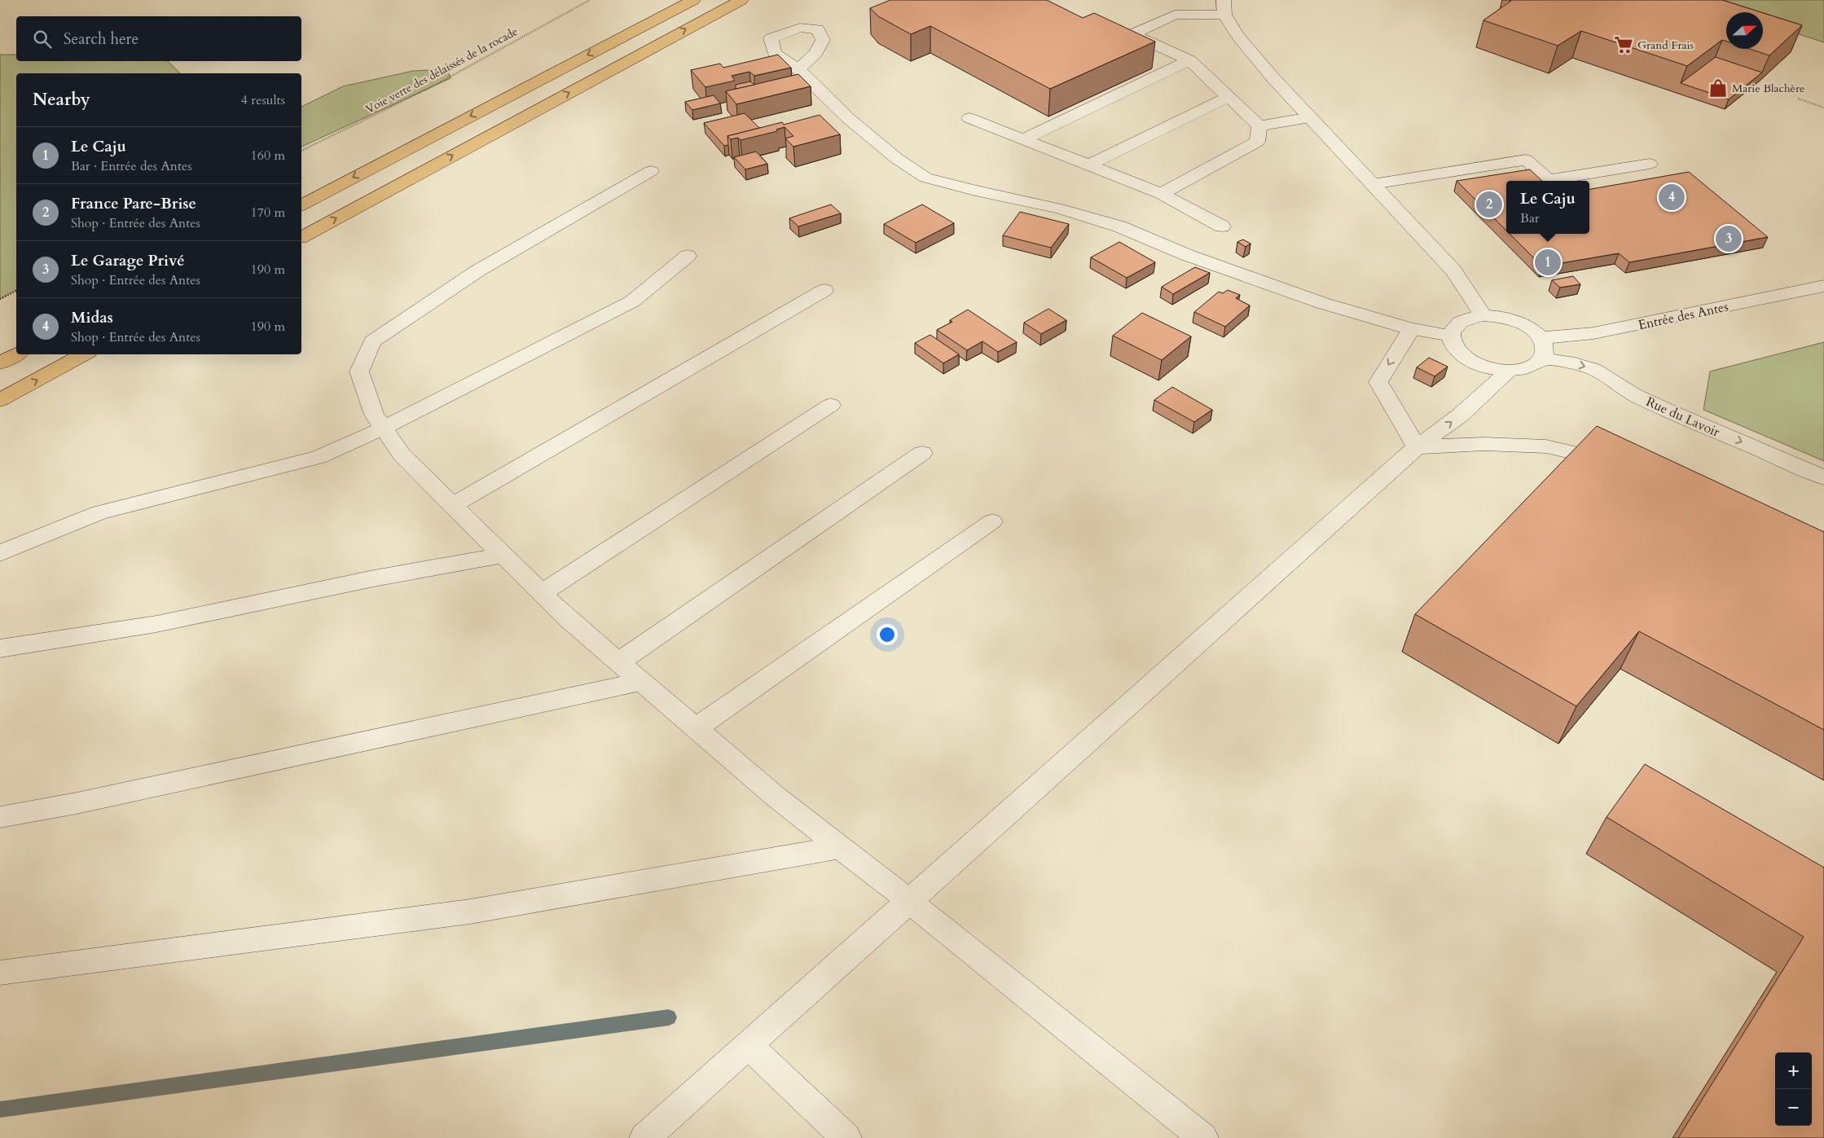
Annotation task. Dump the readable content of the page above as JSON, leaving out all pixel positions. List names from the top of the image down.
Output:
{
  "streets": {
    "street": ["Entrée des Antes", "Rue du Lavoir"],
    "path": ["Voie verte des délaissés de la rocade"]
  },
  "crossings": [
    ["Entrée des Antes", "Rue du Lavoir"]
  ],
  "one_way": ["Rue du Lavoir"],
  "places": {
    "supermarket": ["Grand Frais"],
    "shop": ["Marie Blachère"]
  },
  "north": "right",
  "page": {
    "search": "Search here",
    "heading": ["Nearby", "4 results"],
    "list": [
      {
        "mark": "1",
        "name": "Le Caju",
        "note": "Bar · Entrée des Antes",
        "value": "160 m"
      },
      {
        "mark": "2",
        "name": "France Pare-Brise",
        "note": "Shop · Entrée des Antes",
        "value": "170 m"
      },
      {
        "mark": "3",
        "name": "Le Garage Privé",
        "note": "Shop · Entrée des Antes",
        "value": "190 m"
      },
      {
        "mark": "4",
        "name": "Midas",
        "note": "Shop · Entrée des Antes",
        "value": "190 m"
      }
    ],
    "popup": ["Le Caju", "Bar"],
    "pins": [
      "4",
      "2",
      "3",
      "1"
    ],
    "map_buttons": ["+", "−"]
  }
}
